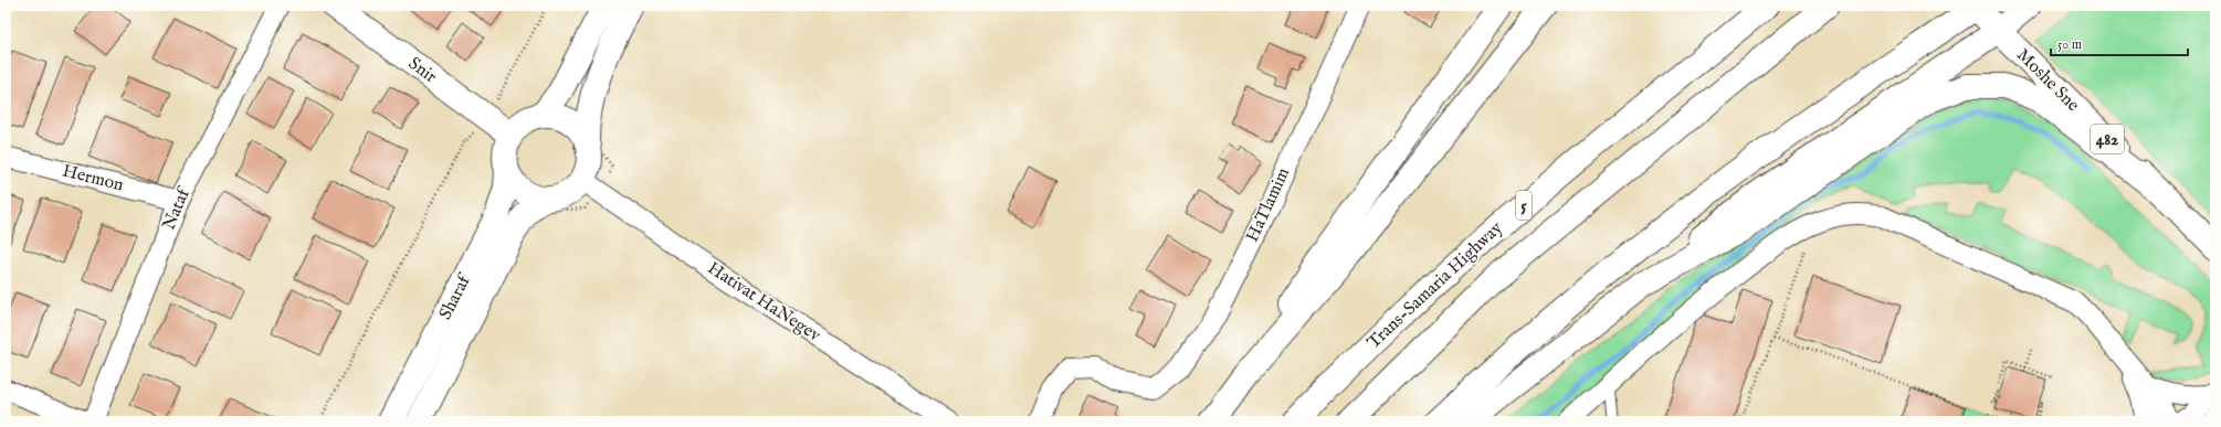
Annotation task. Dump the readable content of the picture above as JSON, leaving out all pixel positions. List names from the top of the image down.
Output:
{
  "streets": {
    "main road": [
      "Snir",
      "Moshe Sne",
      "482",
      "5",
      "Trans-Samaria Highway",
      "Sharaf"
    ],
    "street": [
      "Hermon",
      "HaTlamim",
      "Nataf",
      "Hativat HaNegev"
    ]
  },
  "crossings": [
    ["Snir", "Sharaf"],
    ["Snir", "Hativat HaNegev"],
    ["Hermon", "Nataf"],
    ["Sharaf", "Hativat HaNegev"]
  ],
  "scale_bar": "50 m"
}
